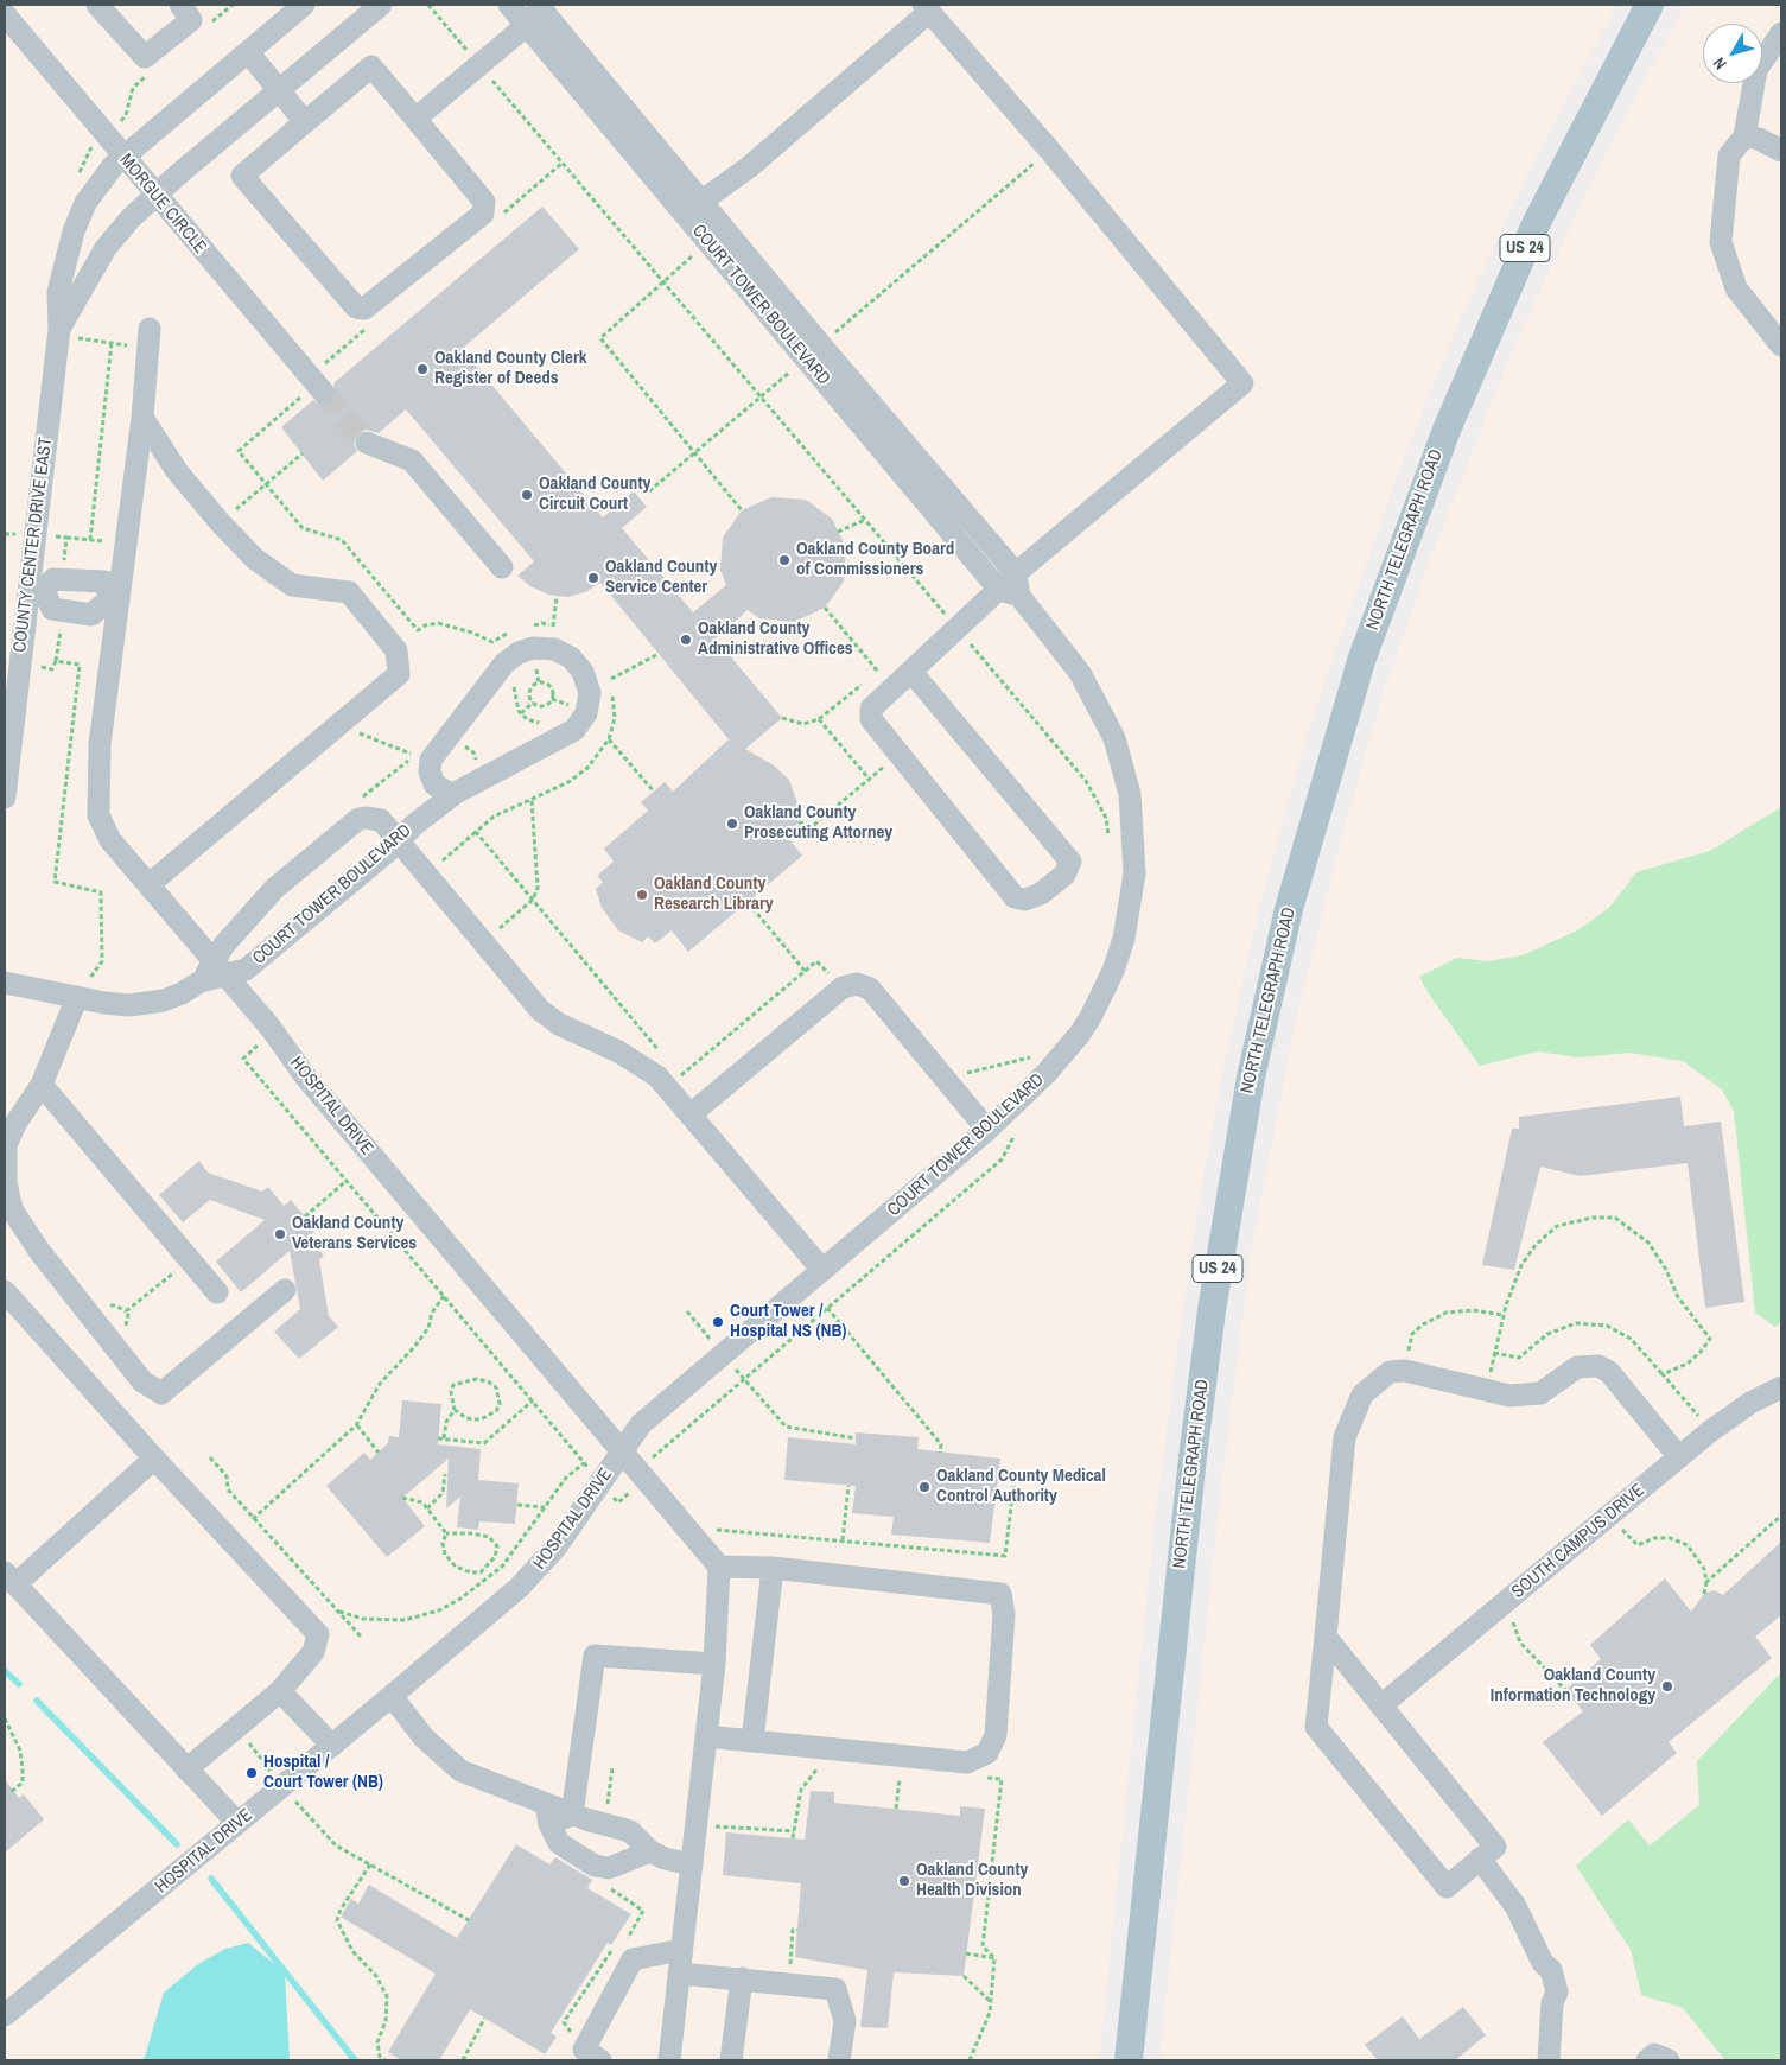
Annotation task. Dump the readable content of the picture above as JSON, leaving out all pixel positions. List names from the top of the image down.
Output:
{
  "streets": {
    "main road": ["US 24", "NORTH TELEGRAPH ROAD"],
    "street": [
      "MORGUE CIRCLE",
      "COURT TOWER BOULEVARD",
      "COUNTY CENTER DRIVE EAST",
      "HOSPITAL DRIVE",
      "SOUTH CAMPUS DRIVE"
    ]
  },
  "crossings": [
    ["MORGUE CIRCLE", "COUNTY CENTER DRIVE EAST"],
    ["COURT TOWER BOULEVARD", "HOSPITAL DRIVE"]
  ],
  "places": [
    "Oakland County Clerk Register of Deeds",
    "Oakland County Circuit Court",
    "Oakland County Board of Commissioners",
    "Oakland County Service Center",
    "Oakland County Administrative Offices",
    "Oakland County Prosecuting Attorney",
    "Oakland County Research Library",
    "Oakland County Veterans Services",
    "Court Tower / Hospital NS (NB)",
    "Oakland County Medical Control Authority",
    "Oakland County Information Technology",
    "Hospital / Court Tower (NB)",
    "Oakland County Health Division"
  ],
  "north": "bottom left"
}
